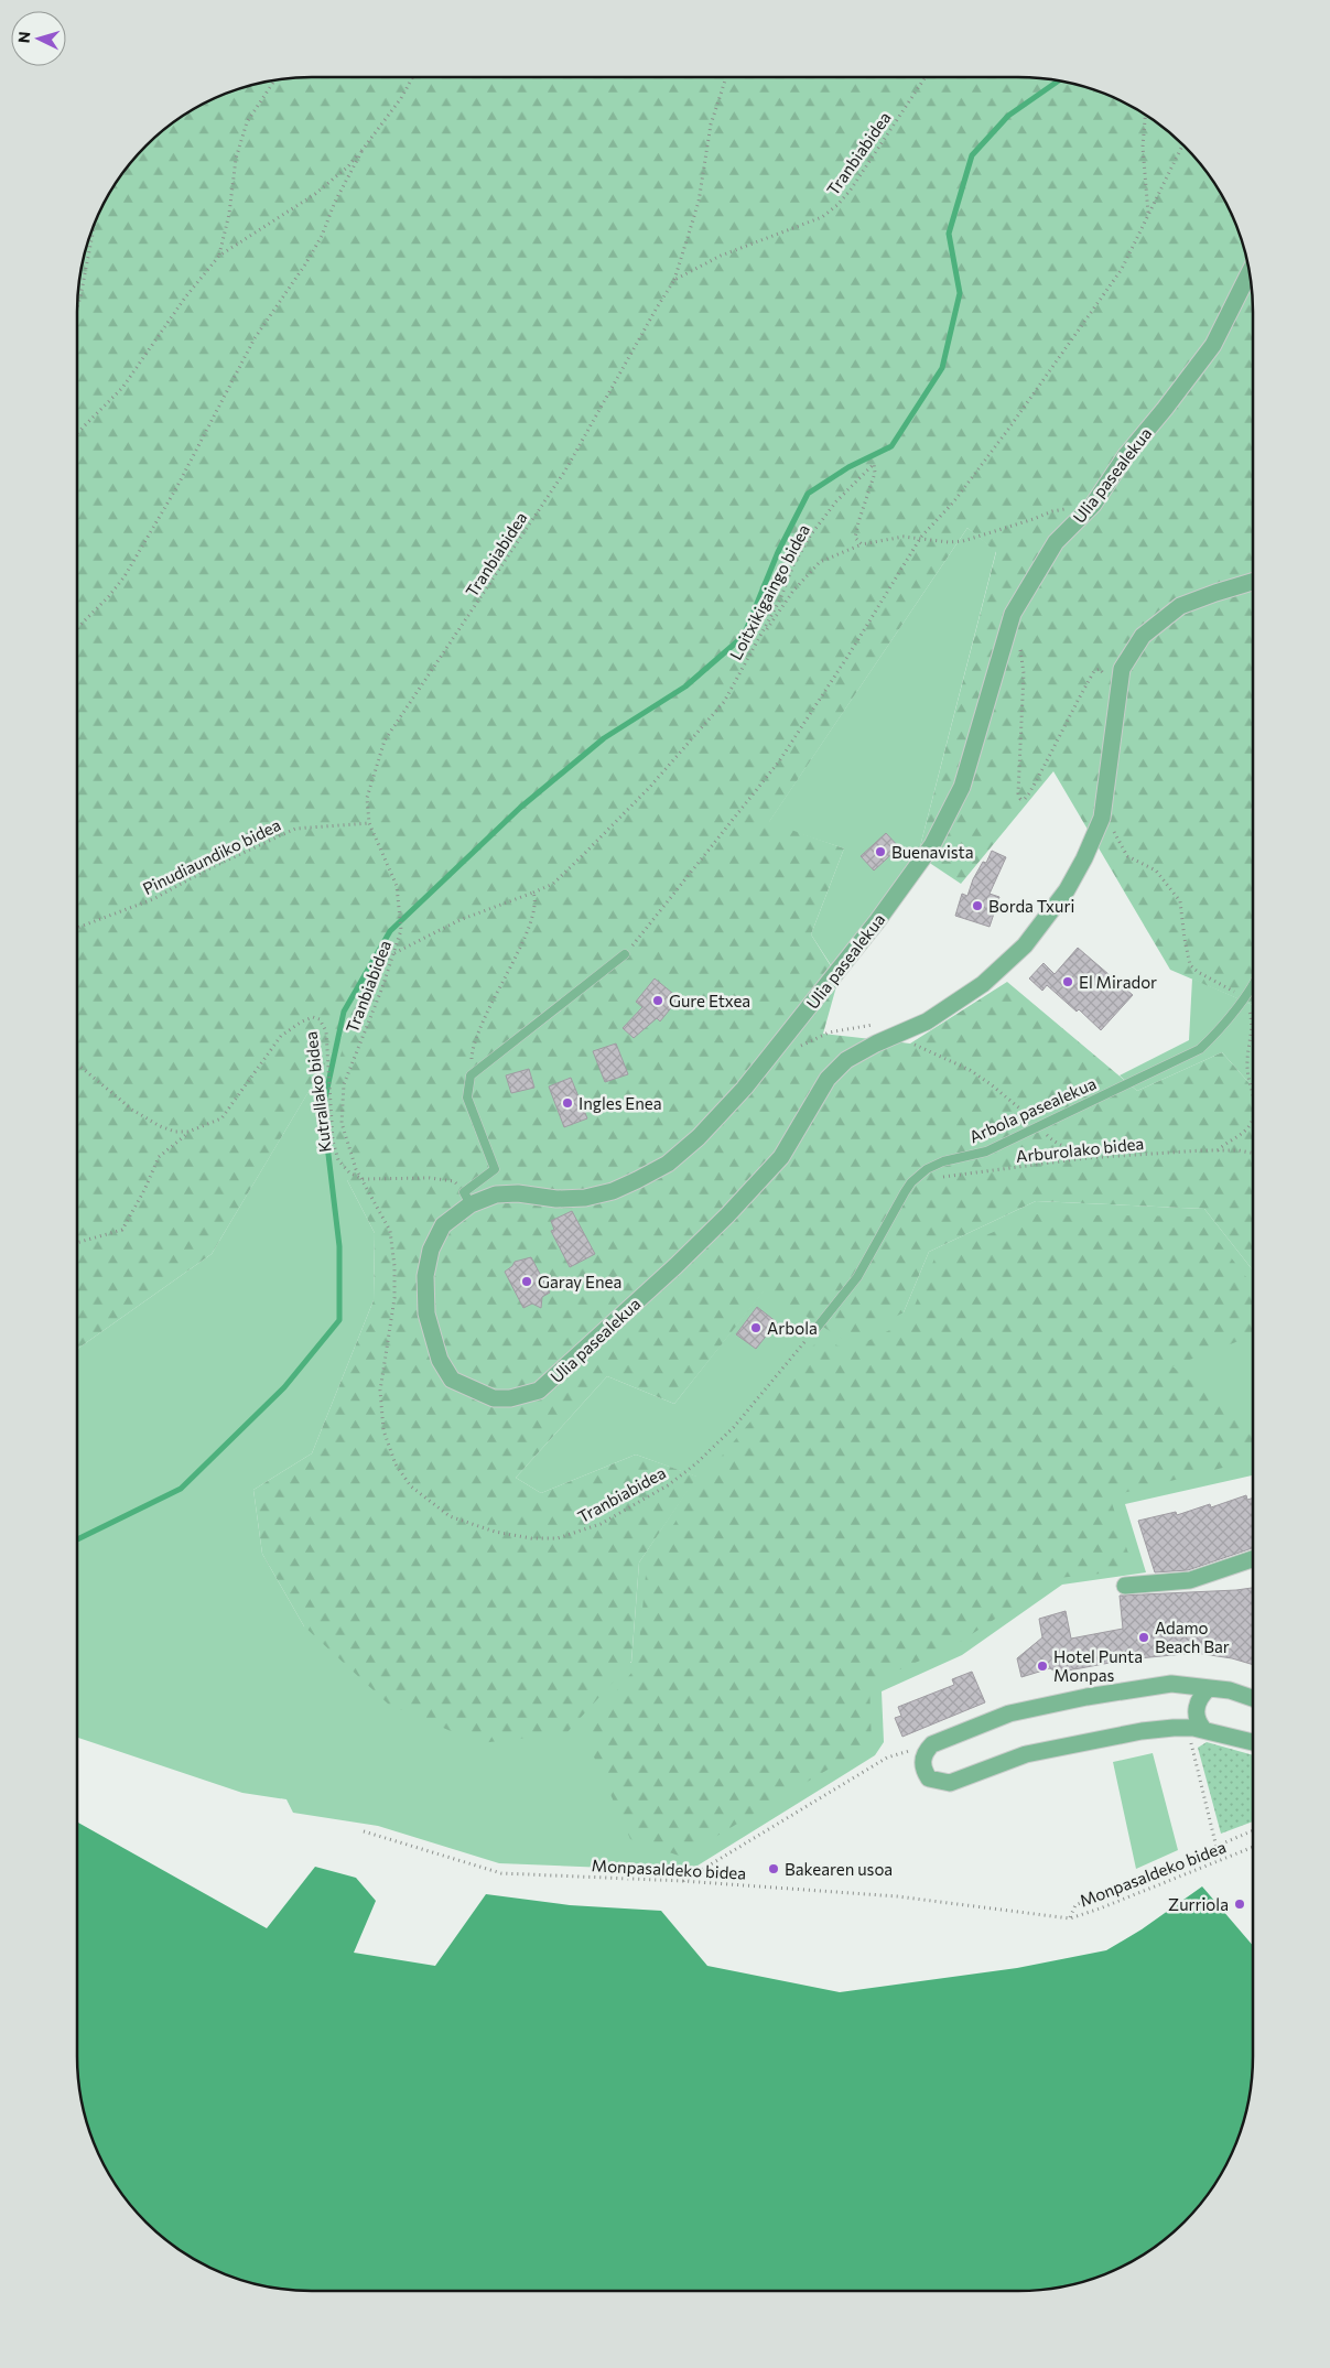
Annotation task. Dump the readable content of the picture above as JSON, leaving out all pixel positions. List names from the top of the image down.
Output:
{
  "streets": {
    "street": ["Ulia pasealekua"],
    "lane": ["Arbola pasealekua"],
    "path": [
      "Tranbiabidea",
      "Loitxikigaingo bidea",
      "Pinudiaundiko bidea",
      "Kutrallako bidea",
      "Arburolako bidea",
      "Monpasaldeko bidea"
    ]
  },
  "crossings": [
    ["Tranbiabidea", "Loitxikigaingo bidea"],
    ["Tranbiabidea", "Pinudiaundiko bidea"],
    ["Tranbiabidea", "Kutrallako bidea"],
    ["Tranbiabidea", "Arbola pasealekua"]
  ],
  "places": [
    "Buenavista",
    "Borda Txuri",
    "El Mirador",
    "Gure Etxea",
    "Ingles Enea",
    "Garay Enea",
    "Arbola",
    "Adamo Beach Bar",
    "Hotel Punta Monpas",
    "Bakearen usoa",
    "Zurriola"
  ],
  "north": "left"
}
